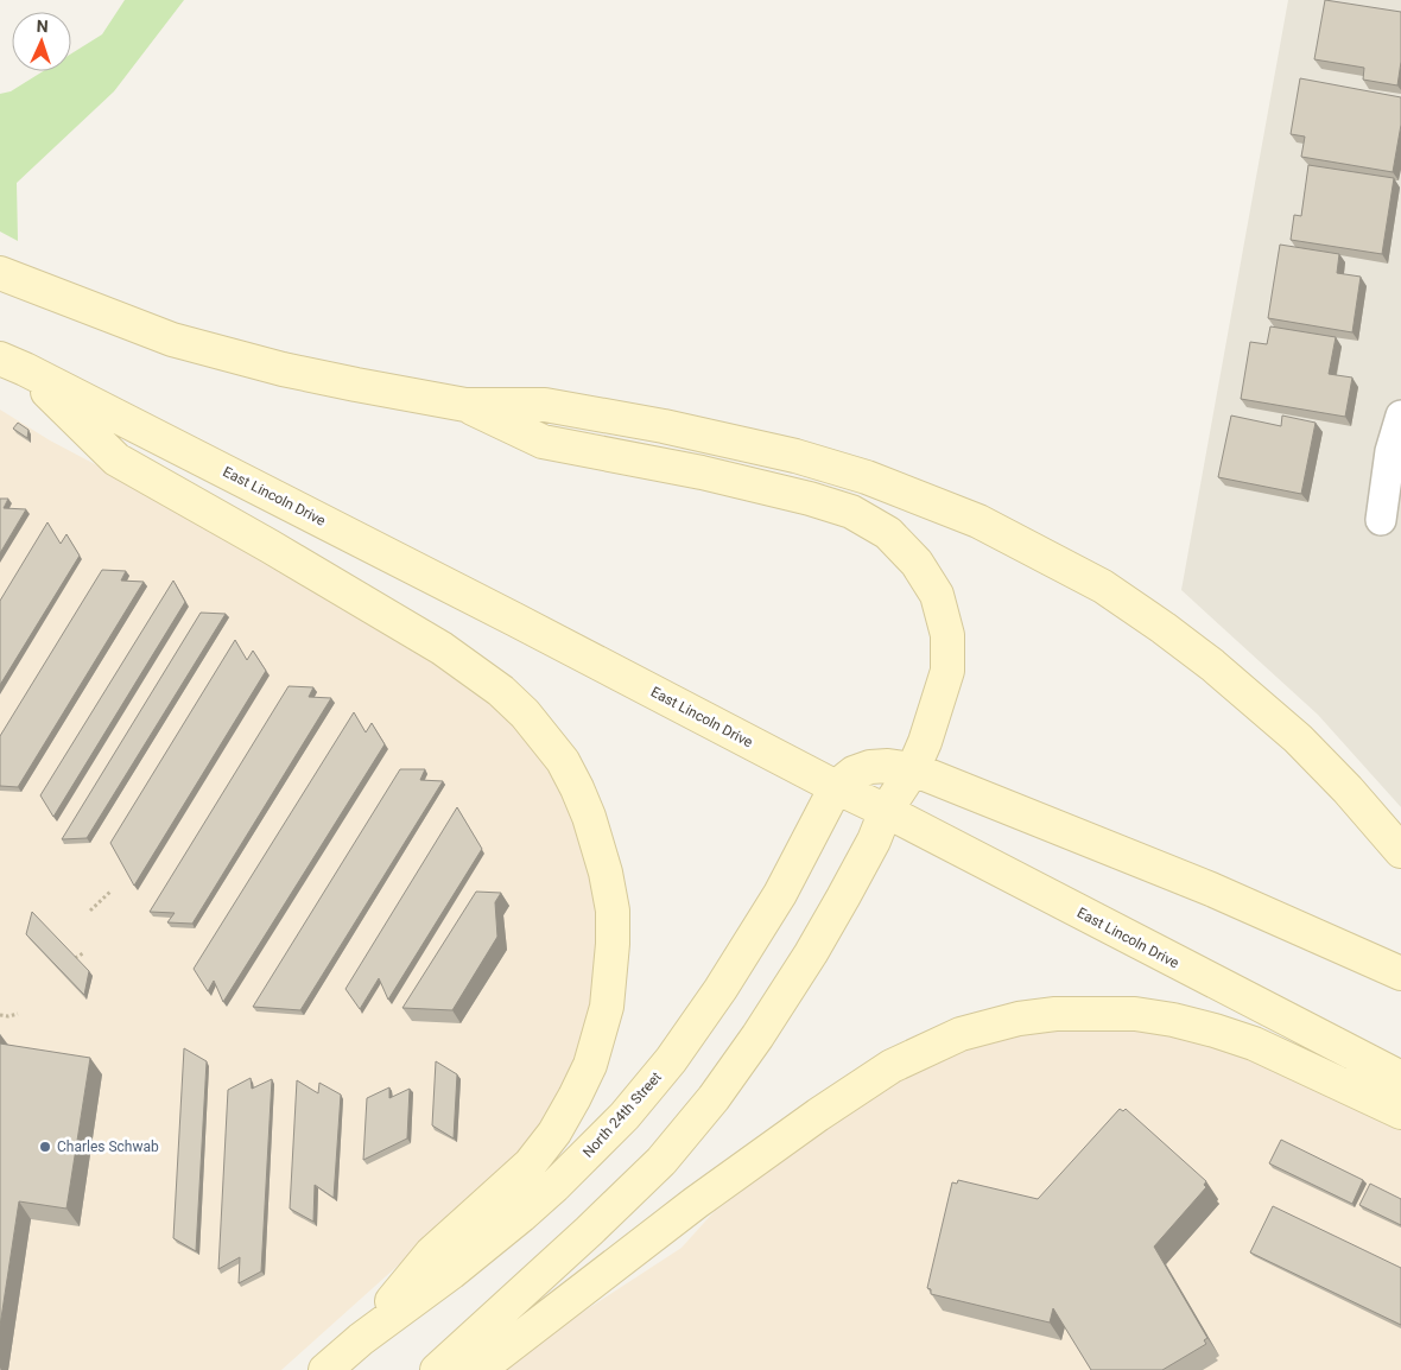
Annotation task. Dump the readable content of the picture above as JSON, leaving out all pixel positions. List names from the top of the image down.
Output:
{
  "streets": {
    "main road": ["East Lincoln Drive", "North 24th Street"]
  },
  "crossings": [
    ["East Lincoln Drive", "North 24th Street"]
  ],
  "places": ["Charles Schwab"],
  "north": "top"
}
